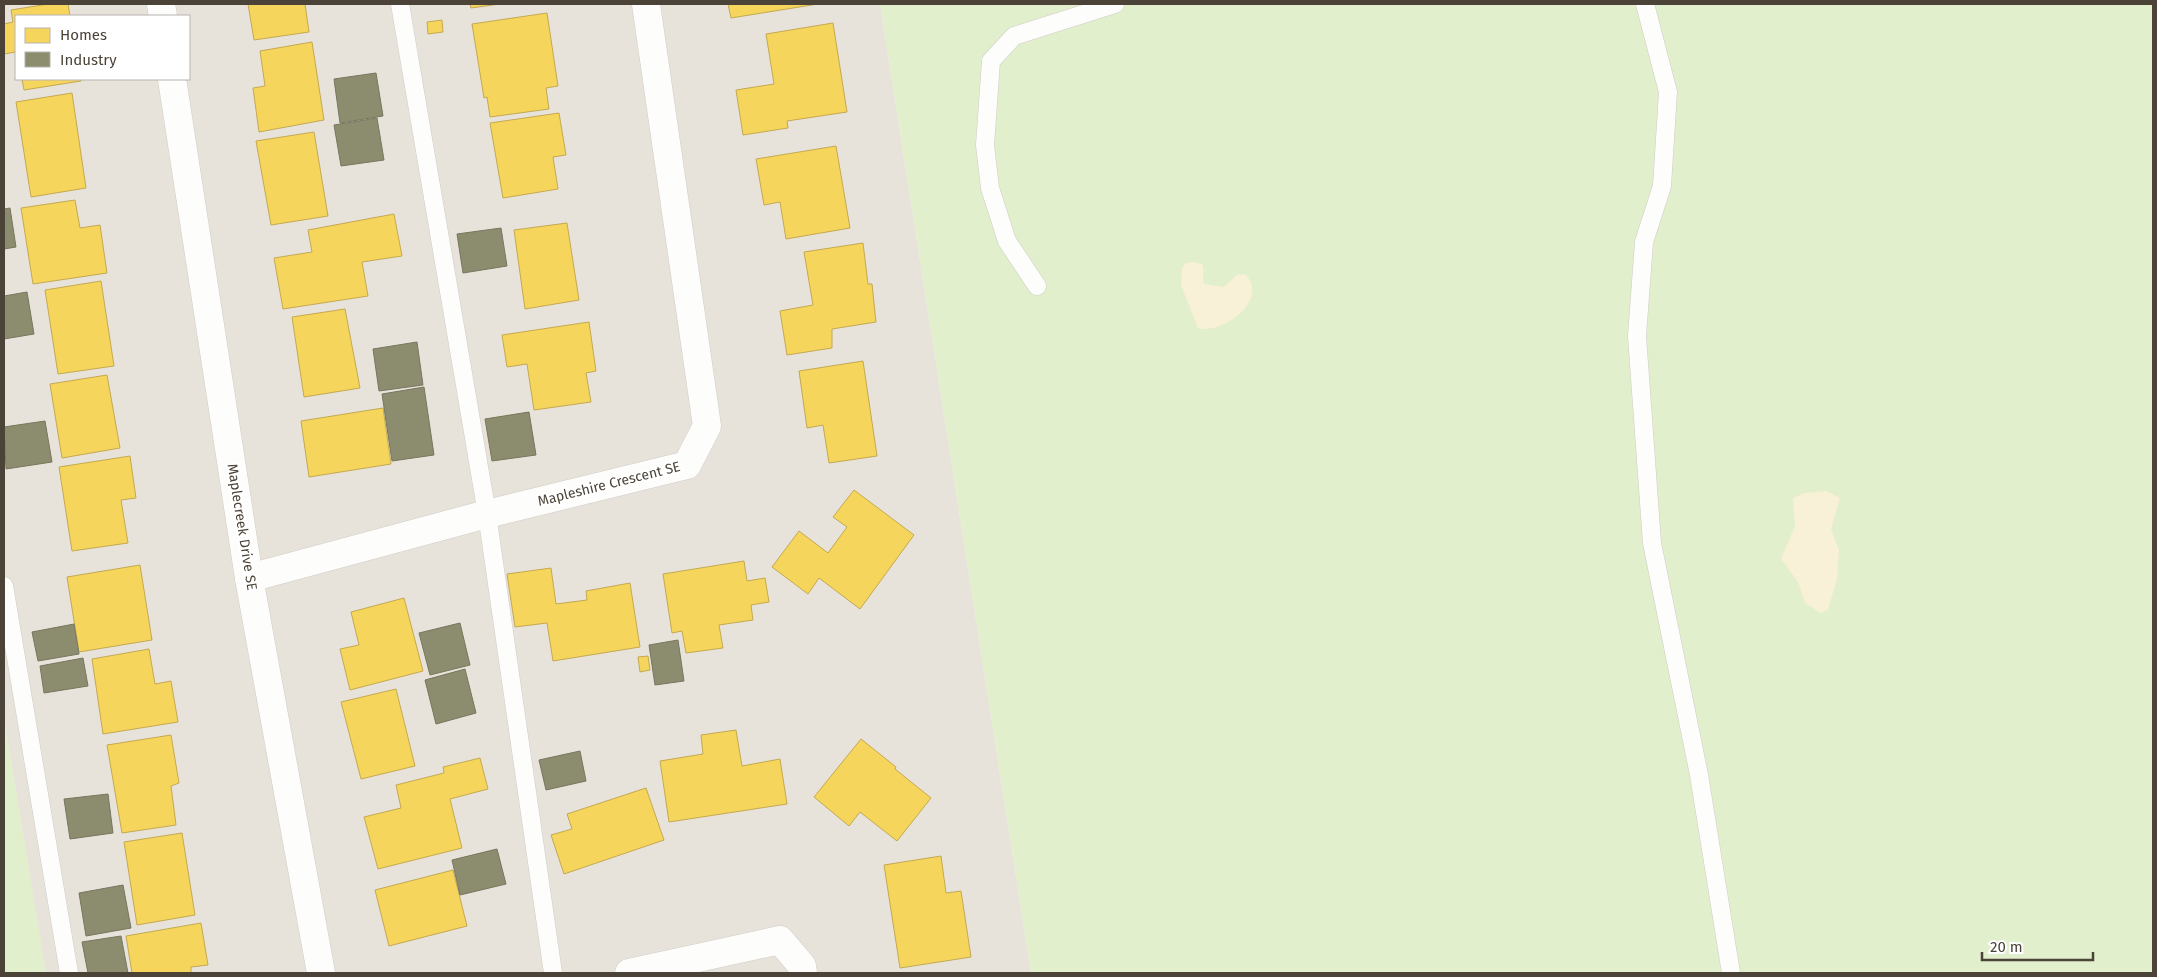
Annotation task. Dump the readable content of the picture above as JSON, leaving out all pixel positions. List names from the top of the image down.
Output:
{
  "streets": {
    "street": ["Mapleshire Crescent SE", "Maplecreek Drive SE"]
  },
  "crossings": [
    ["Mapleshire Crescent SE", "Maplecreek Drive SE"]
  ],
  "legend": ["Homes", "Industry"],
  "scale_bar": "20 m"
}
